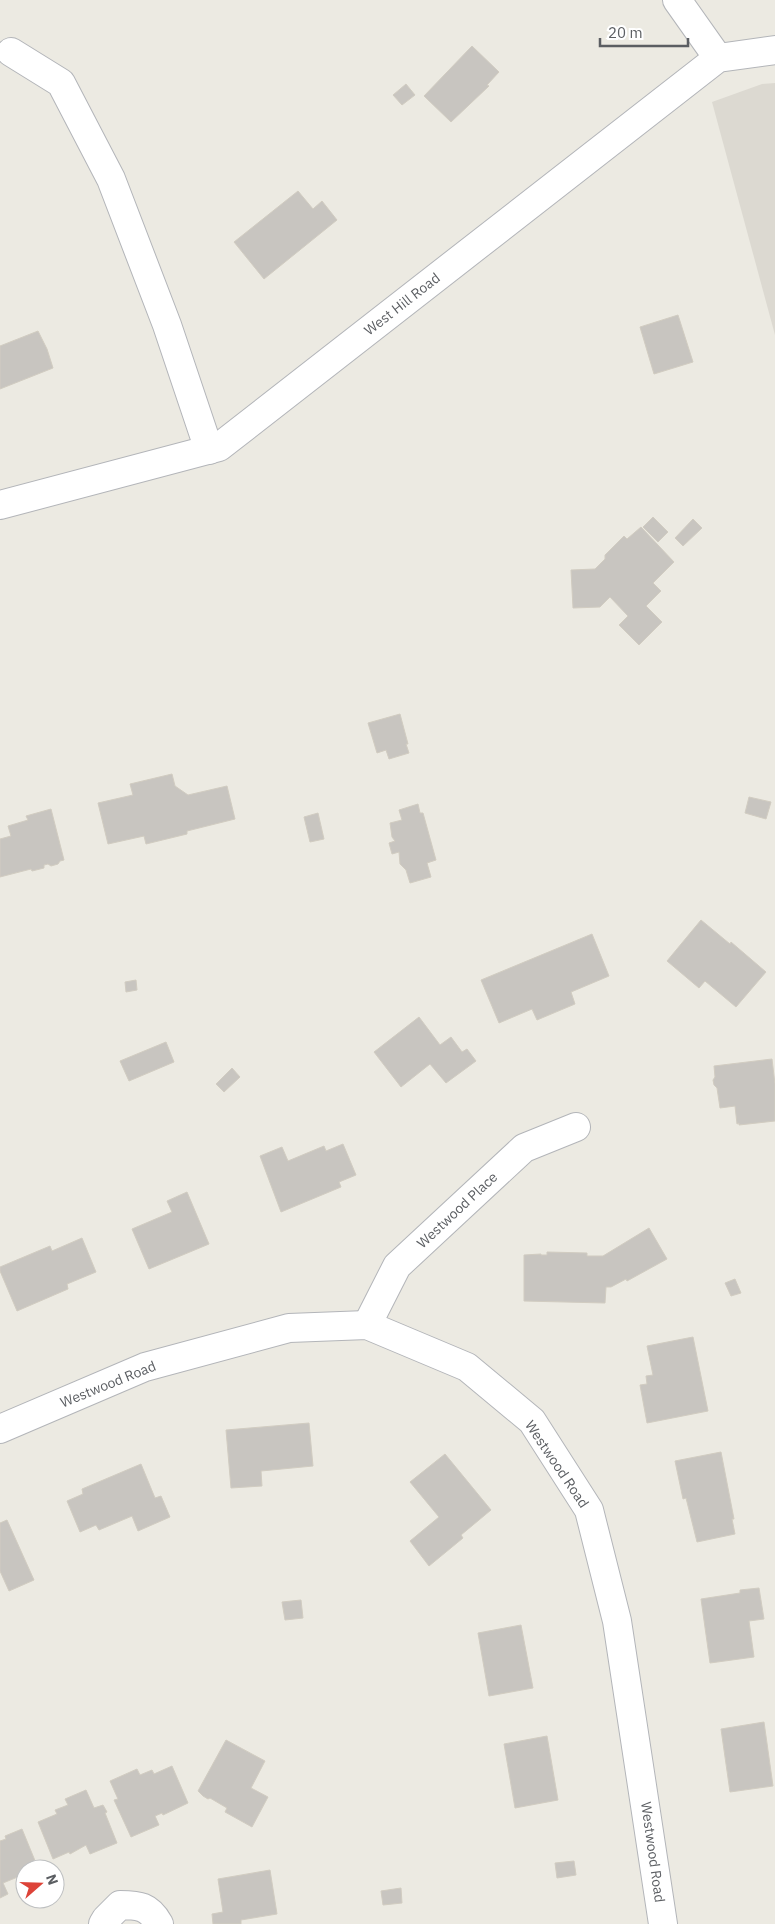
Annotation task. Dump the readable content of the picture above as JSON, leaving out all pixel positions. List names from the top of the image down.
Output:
{
  "streets": {
    "street": ["West Hill Road", "Westwood Place", "Westwood Road"]
  },
  "crossings": [
    ["Westwood Place", "Westwood Road"]
  ],
  "scale_bar": "20 m",
  "north": "right"
}
